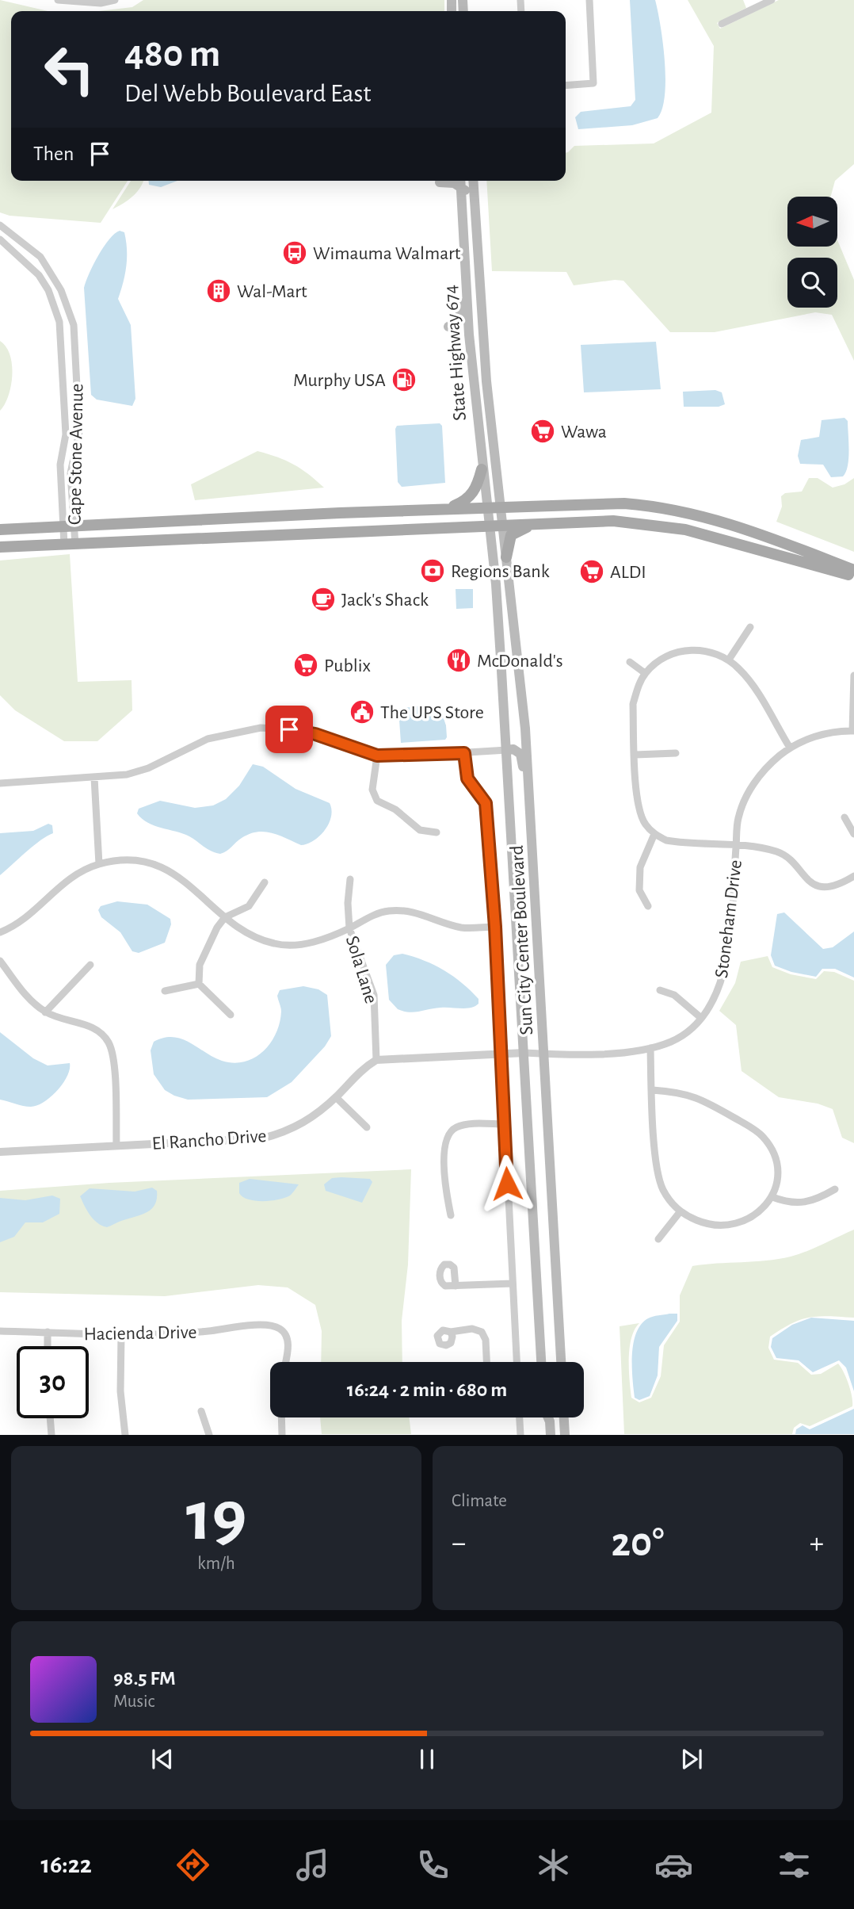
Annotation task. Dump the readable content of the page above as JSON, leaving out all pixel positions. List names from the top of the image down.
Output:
{
  "streets": {
    "main road": ["State Highway 674", "Sun City Center Boulevard"],
    "street": [
      "Cape Stone Avenue",
      "Stoneham Drive",
      "Sola Lane",
      "El Rancho Drive",
      "Hacienda Drive"
    ]
  },
  "crossings": [
    ["State Highway 674", "Sun City Center Boulevard"],
    ["Stoneham Drive", "Sun City Center Boulevard"],
    ["Sola Lane", "El Rancho Drive"]
  ],
  "places": {
    "bus stop": ["Wimauma Walmart"],
    "building": ["Wal-Mart"],
    "fuel station": ["Murphy USA"],
    "supermarket": ["Wawa", "ALDI", "Publix"],
    "bank": ["Regions Bank"],
    "cafe": ["Jack's Shack"],
    "restaurant": ["McDonald's"],
    "public building": ["The UPS Store"]
  },
  "north": "left",
  "page": {
    "turn": ["480 m", "Del Webb Boulevard East"],
    "then": "Then",
    "limit": "30",
    "trip": "16:24 · 2 min · 680 m",
    "tile": [
      ["19", "km/h"],
      "Climate"
    ],
    "heat": ["−", "20°", "+"],
    "song": ["98.5 FM", "Music"],
    "tabs": "16:22"
  }
}
